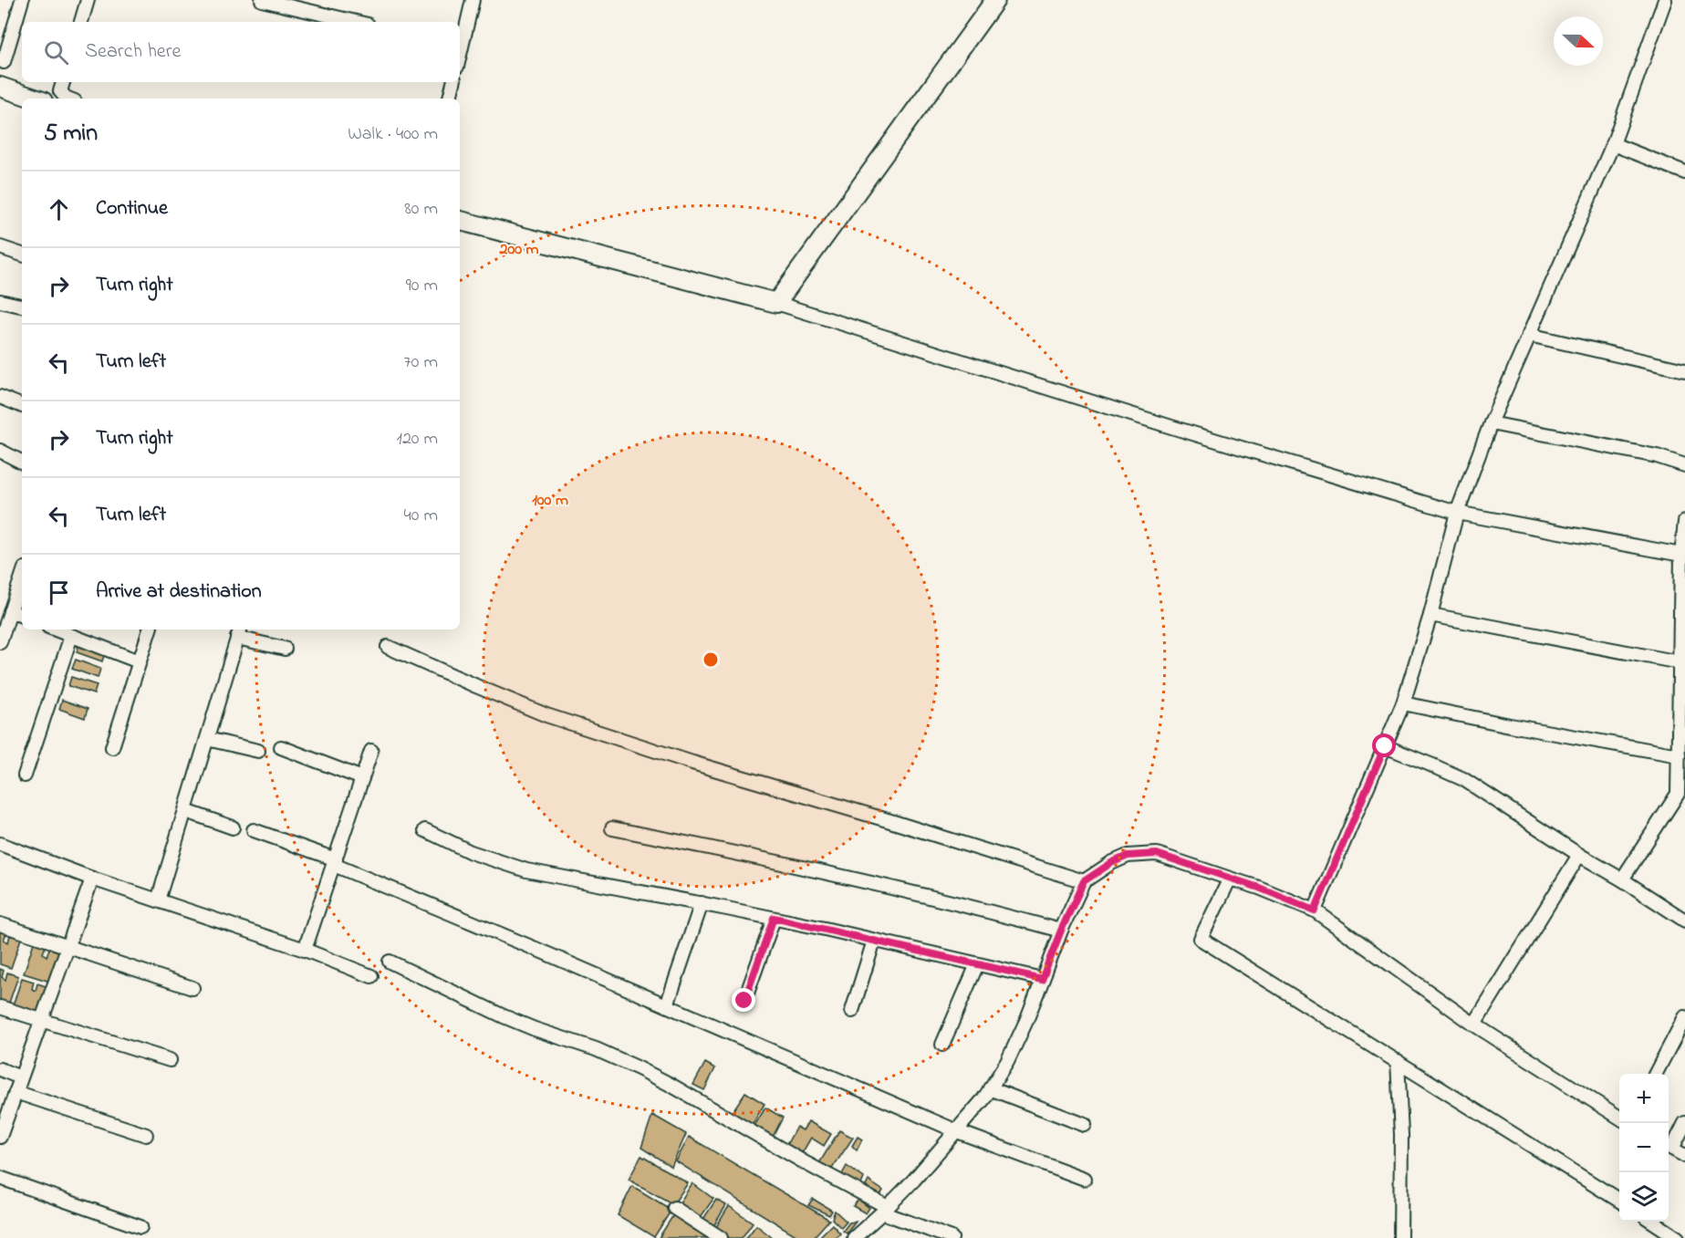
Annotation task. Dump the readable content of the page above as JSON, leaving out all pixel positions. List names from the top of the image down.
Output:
{
  "north": "right",
  "page": {
    "search": "Search here",
    "heading": ["5 min", "Walk · 400 m"],
    "list": [
      ["Continue", "80 m"],
      ["Turn right", "90 m"],
      ["Turn left", "70 m"],
      ["Turn right", "120 m"],
      ["Turn left", "40 m"],
      "Arrive at destination"
    ],
    "map_buttons": ["+", "−"]
  },
  "rings": ["200 m", "100 m"]
}
